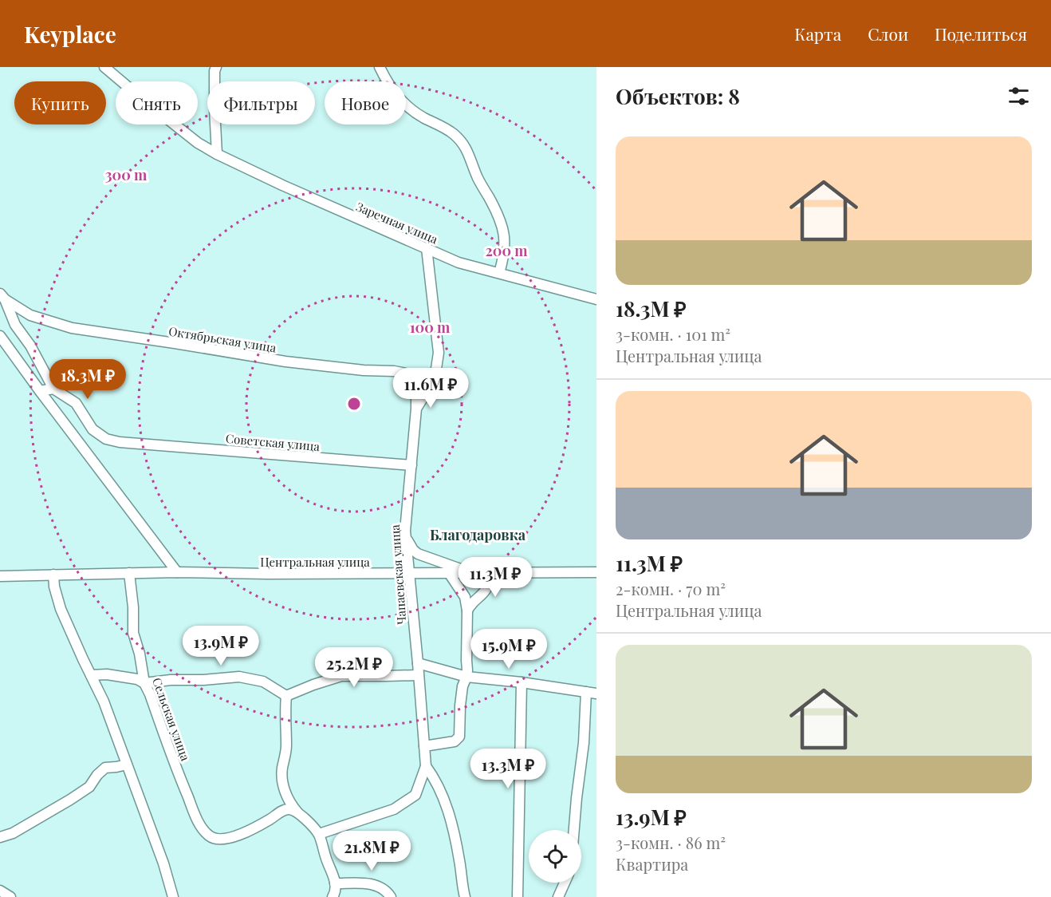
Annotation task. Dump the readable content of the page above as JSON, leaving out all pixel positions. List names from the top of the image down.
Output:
{
  "streets": {
    "street": [
      "Заречная улица",
      "Октябрьская улица",
      "Советская улица",
      "Центральная улица",
      "Чапаевская улица",
      "Сельская улица"
    ]
  },
  "crossings": [
    ["Заречная улица", "Чапаевская улица"],
    ["Октябрьская улица", "Чапаевская улица"],
    ["Советская улица", "Чапаевская улица"],
    ["Центральная улица", "Чапаевская улица"],
    ["Центральная улица", "Сельская улица"],
    ["Чапаевская улица", "Сельская улица"]
  ],
  "districts": ["Благодаровка"],
  "page": {
    "header": "Keyplace",
    "nav": ["Карта", "Слои", "Поделиться"],
    "heading": "Объектов: 8",
    "chip": [
      "Купить",
      "Снять",
      "Фильтры",
      "Новое"
    ],
    "list": [
      {
        "name": "18.3M ₽",
        "note": "3-комн. · 101 m² · Центральная улица"
      },
      {
        "name": "11.3M ₽",
        "note": "2-комн. · 70 m² · Центральная улица"
      },
      {
        "name": "13.9M ₽",
        "note": "3-комн. · 86 m² · Квартира"
      }
    ],
    "price": [
      "18.3M ₽",
      "11.6M ₽",
      "11.3M ₽",
      "13.9M ₽",
      "15.9M ₽",
      "25.2M ₽",
      "13.3M ₽",
      "21.8M ₽"
    ]
  },
  "rings": ["300 m", "200 m", "100 m"]
}
